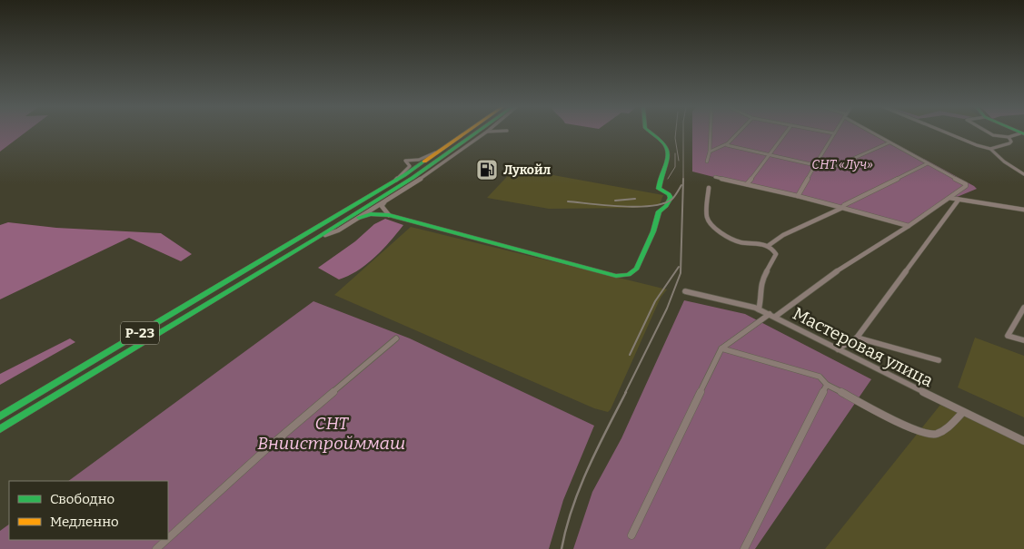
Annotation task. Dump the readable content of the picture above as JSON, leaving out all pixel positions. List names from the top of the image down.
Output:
{
  "streets": {
    "main road": ["Р-23"],
    "street": ["Мастеровая улица"]
  },
  "parks": ["СНТ «Луч»", "СНТ Вниистройммаш"],
  "places": {
    "fuel station": ["Лукойл"]
  },
  "legend": ["Свободно", "Медленно"]
}
